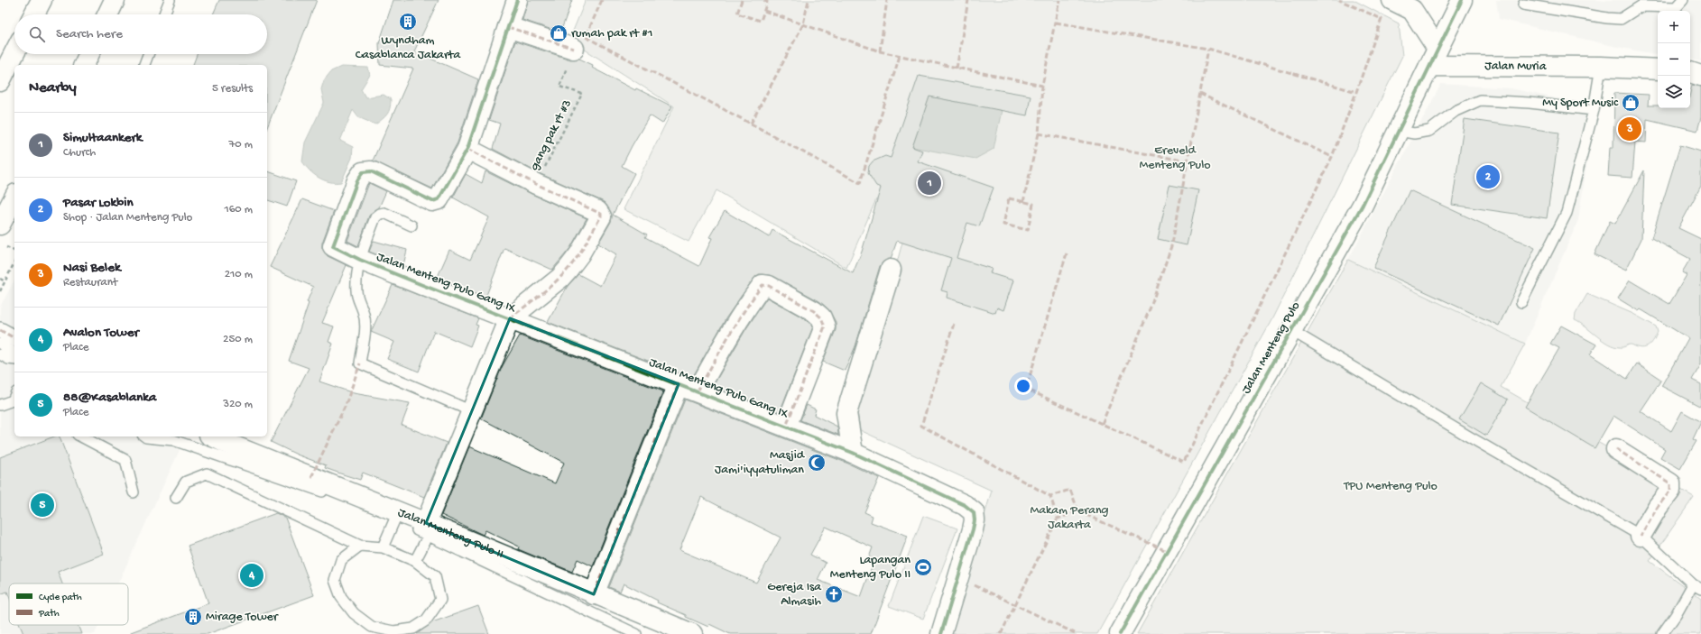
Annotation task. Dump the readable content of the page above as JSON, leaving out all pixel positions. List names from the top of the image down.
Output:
{
  "streets": {
    "street": [
      "Jalan Muria",
      "Jalan Menteng Pulo Gang IX",
      "Jalan Menteng Pulo",
      "Jalan Menteng Pulo II"
    ],
    "path": ["gang pak rt #3"]
  },
  "crossings": [
    ["Jalan Muria", "Jalan Menteng Pulo"],
    ["gang pak rt #3", "Jalan Menteng Pulo Gang IX"],
    ["Jalan Menteng Pulo Gang IX", "Jalan Menteng Pulo II"]
  ],
  "parks": ["Ereveld Menteng Pulo", "TPU Menteng Pulo", "Makam Perang Jakarta"],
  "places": {
    "building": ["Wyndham Casablanca Jakarta", "Mirage Tower"],
    "shop": ["rumah pak rt #1", "My Sport Music"],
    "mosque": ["Masjid Jami'iyyatuliman"],
    "sports": ["Lapangan Menteng Pulo II"],
    "church": ["Gereja Isa Almasih"]
  },
  "legend": ["Cycle path", "Path"],
  "page": {
    "map_buttons": ["+", "−"],
    "search": "Search here",
    "heading": ["Nearby", "5 results"],
    "list": [
      {
        "mark": "1",
        "name": "Simultaankerk",
        "note": "Church",
        "value": "70 m"
      },
      {
        "mark": "2",
        "name": "Pasar Lokbin",
        "note": "Shop · Jalan Menteng Pulo",
        "value": "160 m"
      },
      {
        "mark": "3",
        "name": "Nasi Belek",
        "note": "Restaurant",
        "value": "210 m"
      },
      {
        "mark": "4",
        "name": "Avalon Tower",
        "note": "Place",
        "value": "250 m"
      },
      {
        "mark": "5",
        "name": "88@Kasablanka",
        "note": "Place",
        "value": "320 m"
      }
    ],
    "pins": [
      "3",
      "2",
      "1",
      "5",
      "4"
    ]
  }
}
